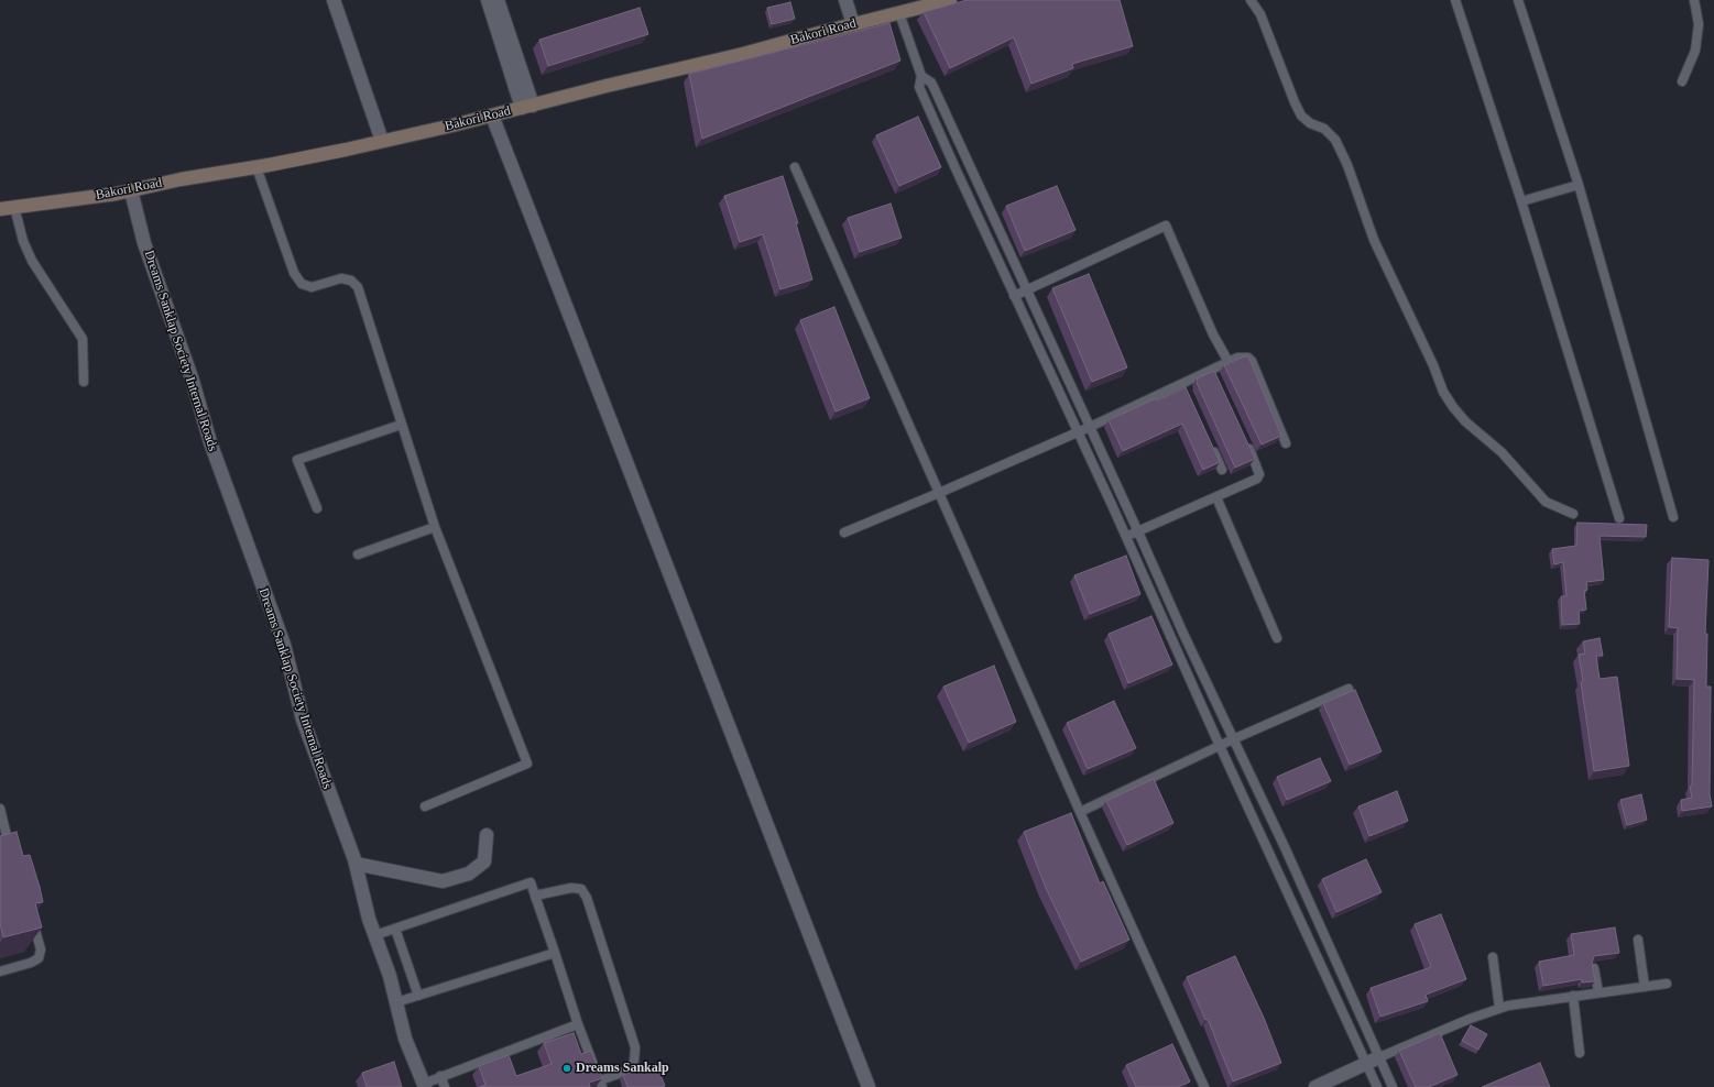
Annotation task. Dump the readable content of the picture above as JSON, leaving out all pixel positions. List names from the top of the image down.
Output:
{
  "streets": {
    "street": ["Bakori Road", "Dreams Sanklap Society Internal Roads"]
  },
  "crossings": [
    ["Bakori Road", "Dreams Sanklap Society Internal Roads"]
  ],
  "places": ["Dreams Sankalp"]
}
